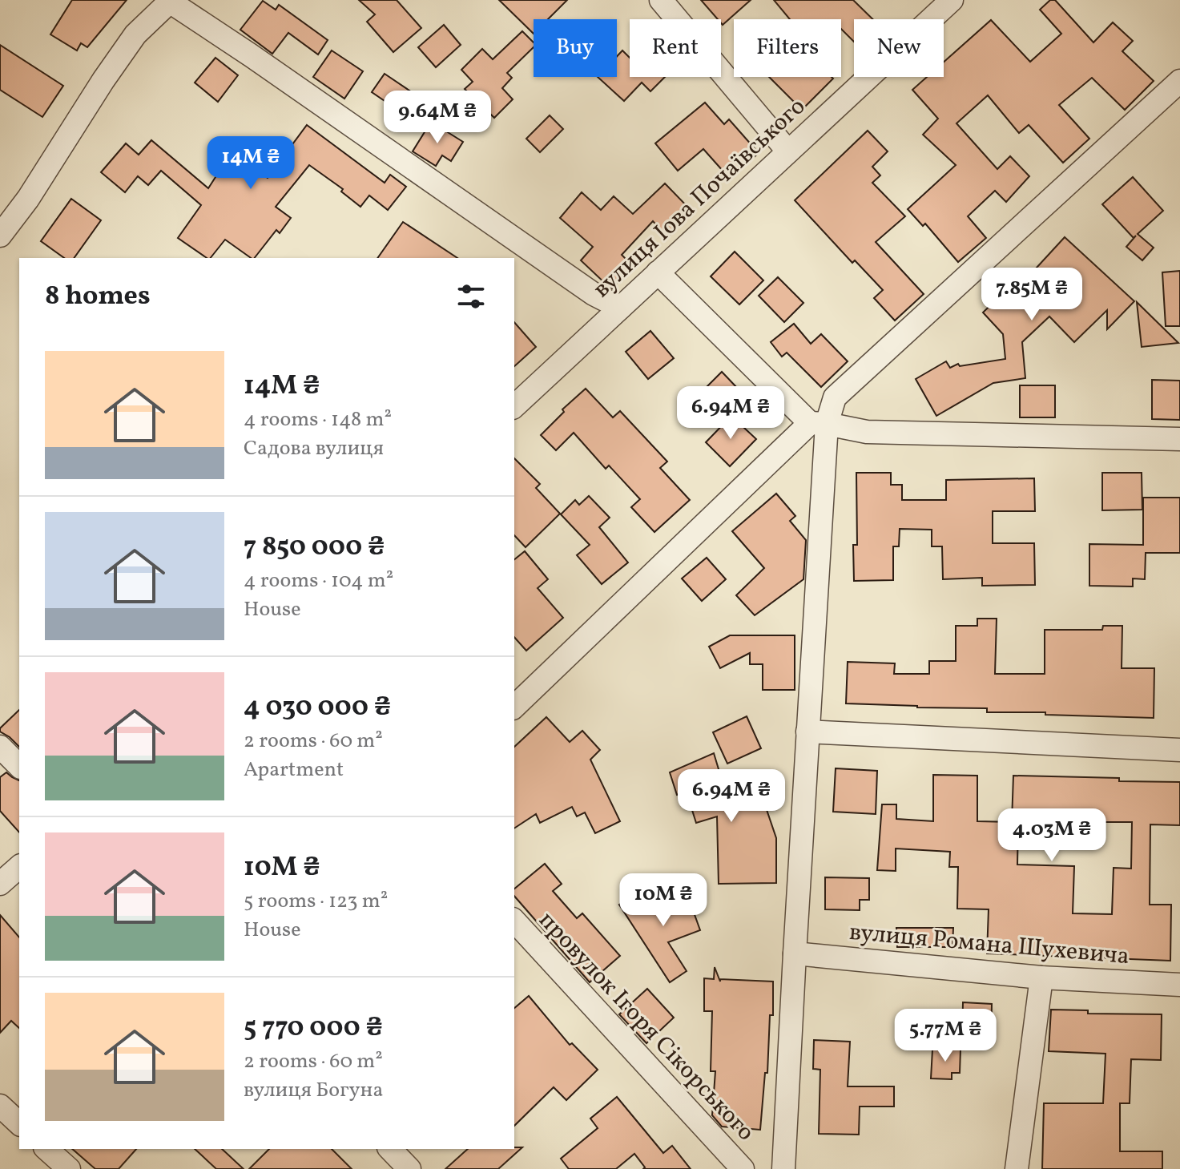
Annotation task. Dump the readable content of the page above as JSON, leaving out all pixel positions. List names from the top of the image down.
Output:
{
  "streets": {
    "street": ["вулиця Іова Почаївського", "вулиця Романа Шухевича", "провулок Ігоря Сікорського"]
  },
  "page": {
    "chip": [
      "Buy",
      "Rent",
      "Filters",
      "New"
    ],
    "price": [
      "9.64M ₴",
      "14M ₴",
      "7.85M ₴",
      "6.94M ₴",
      "6.94M ₴",
      "4.03M ₴",
      "10M ₴",
      "5.77M ₴"
    ],
    "heading": "8 homes",
    "list": [
      {
        "name": "14M ₴",
        "note": "4 rooms · 148 m² · Садова вулиця"
      },
      {
        "name": "7 850 000 ₴",
        "note": "4 rooms · 104 m² · House"
      },
      {
        "name": "4 030 000 ₴",
        "note": "2 rooms · 60 m² · Apartment"
      },
      {
        "name": "10M ₴",
        "note": "5 rooms · 123 m² · House"
      },
      {
        "name": "5 770 000 ₴",
        "note": "2 rooms · 60 m² · вулиця Богуна"
      }
    ]
  }
}
